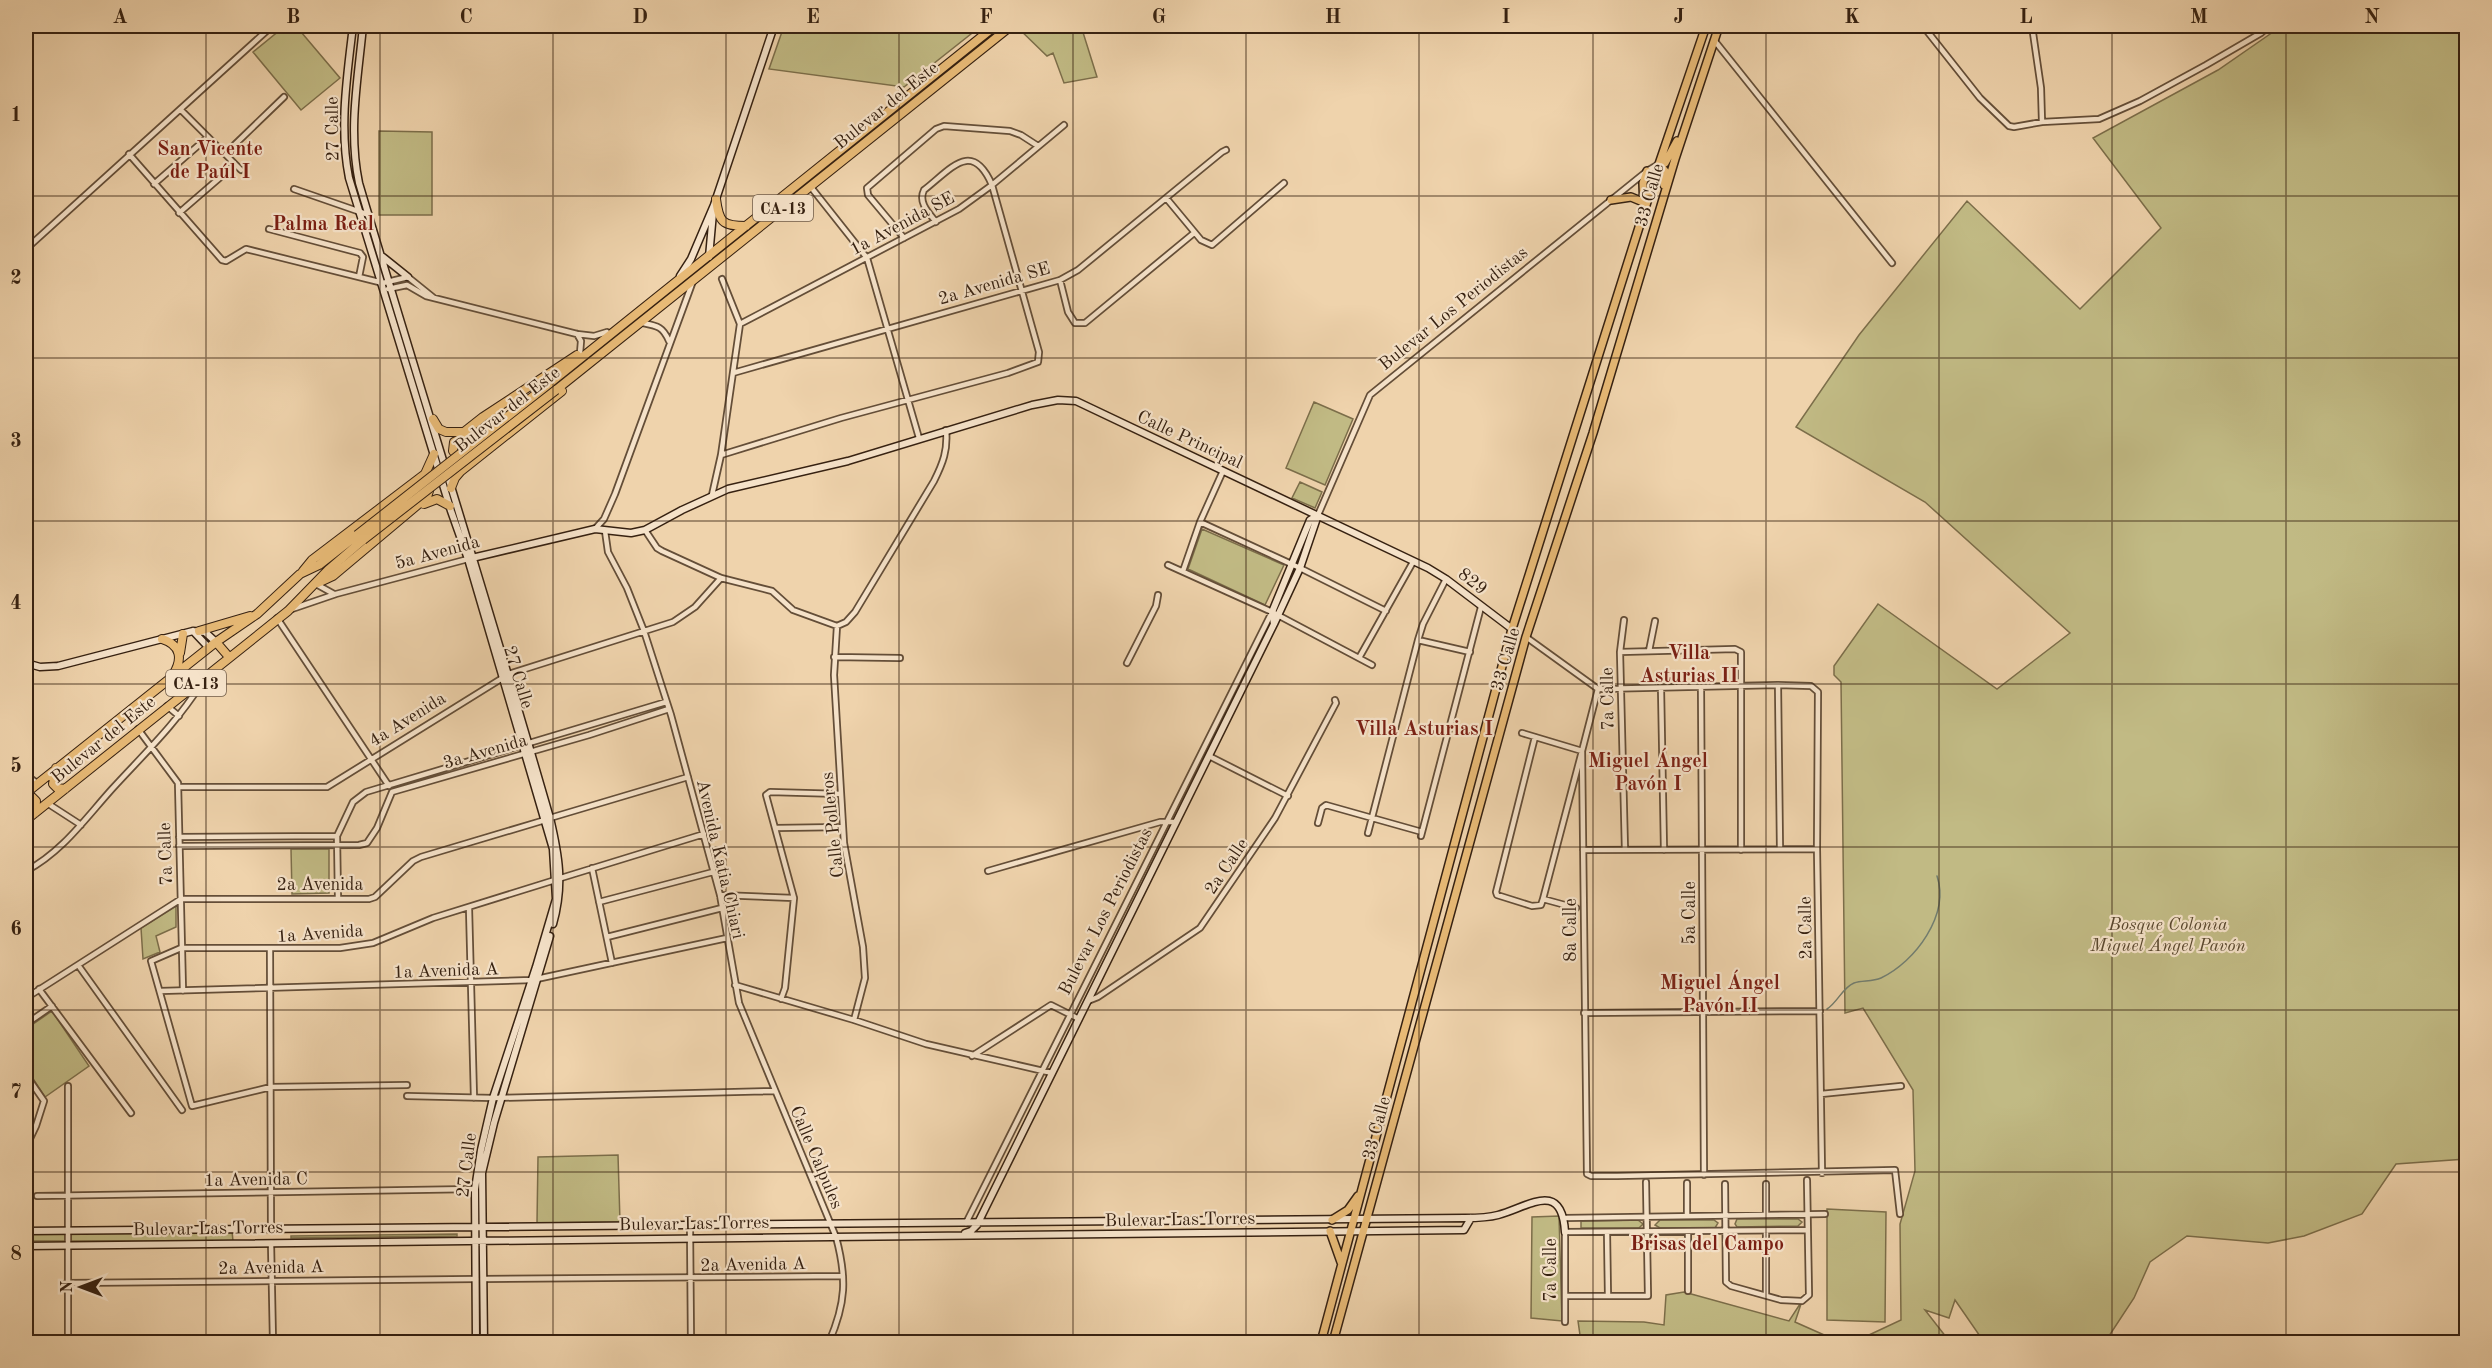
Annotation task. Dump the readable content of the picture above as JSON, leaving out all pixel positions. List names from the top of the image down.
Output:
{
  "streets": {
    "highway": ["Bulevar del Este", "CA-13"],
    "main road": ["33 Calle"],
    "street": [
      "27 Calle",
      "1a Avenida SE",
      "2a Avenida SE",
      "Bulevar Los Periodistas",
      "Calle Principal",
      "5a Avenida",
      "829",
      "7a Calle",
      "4a Avenida",
      "3a Avenida",
      "Calle Polleros",
      "Avenida Katia Chiari",
      "2a Calle",
      "2a Avenida",
      "5a Calle",
      "8a Calle",
      "1a Avenida",
      "1a Avenida A",
      "Calle Calpules",
      "1a Avenida C",
      "Bulevar Las Torres",
      "2a Avenida A"
    ]
  },
  "crossings": [
    ["Bulevar del Este", "5a Avenida"],
    ["27 Calle", "5a Avenida"],
    ["27 Calle", "4a Avenida"],
    ["27 Calle", "3a Avenida"],
    ["27 Calle", "2a Avenida"],
    ["27 Calle", "1a Avenida"],
    ["27 Calle", "1a Avenida A"],
    ["27 Calle", "1a Avenida C"],
    ["27 Calle", "Bulevar Las Torres"],
    ["27 Calle", "2a Avenida A"],
    ["33 Calle", "Bulevar Los Periodistas"],
    ["33 Calle", "829"],
    ["33 Calle", "Bulevar Las Torres"],
    ["Bulevar Los Periodistas", "Calle Principal"],
    ["Bulevar Los Periodistas", "2a Calle"],
    ["Bulevar Los Periodistas", "Bulevar Las Torres"],
    ["Calle Principal", "5a Avenida"],
    ["Calle Principal", "829"],
    ["Calle Principal", "Avenida Katia Chiari"],
    ["7a Calle", "4a Avenida"],
    ["7a Calle", "2a Avenida"],
    ["7a Calle", "1a Avenida"],
    ["7a Calle", "1a Avenida A"],
    ["4a Avenida", "Avenida Katia Chiari"],
    ["3a Avenida", "Avenida Katia Chiari"],
    ["Avenida Katia Chiari", "2a Avenida"],
    ["Avenida Katia Chiari", "1a Avenida"],
    ["Avenida Katia Chiari", "1a Avenida A"],
    ["Avenida Katia Chiari", "Calle Calpules"],
    ["5a Calle", "8a Calle"],
    ["1a Avenida", "1a Avenida A"],
    ["Calle Calpules", "Bulevar Las Torres"],
    ["Calle Calpules", "2a Avenida A"]
  ],
  "districts": [
    "San Vicente de Paúl I",
    "Palma Real",
    "Villa Asturias II",
    "Villa Asturias I",
    "Miguel Ángel Pavón I",
    "Miguel Ángel Pavón II",
    "Brisas del Campo"
  ],
  "parks": ["Bosque Colonia Miguel Ángel Pavón"],
  "north": "left",
  "grid": {
    "columns": [
      "A",
      "B",
      "C",
      "D",
      "E",
      "F",
      "G",
      "H",
      "I",
      "J",
      "K",
      "L",
      "M",
      "N"
    ],
    "rows": [
      "1",
      "2",
      "3",
      "4",
      "5",
      "6",
      "7",
      "8"
    ]
  }
}
